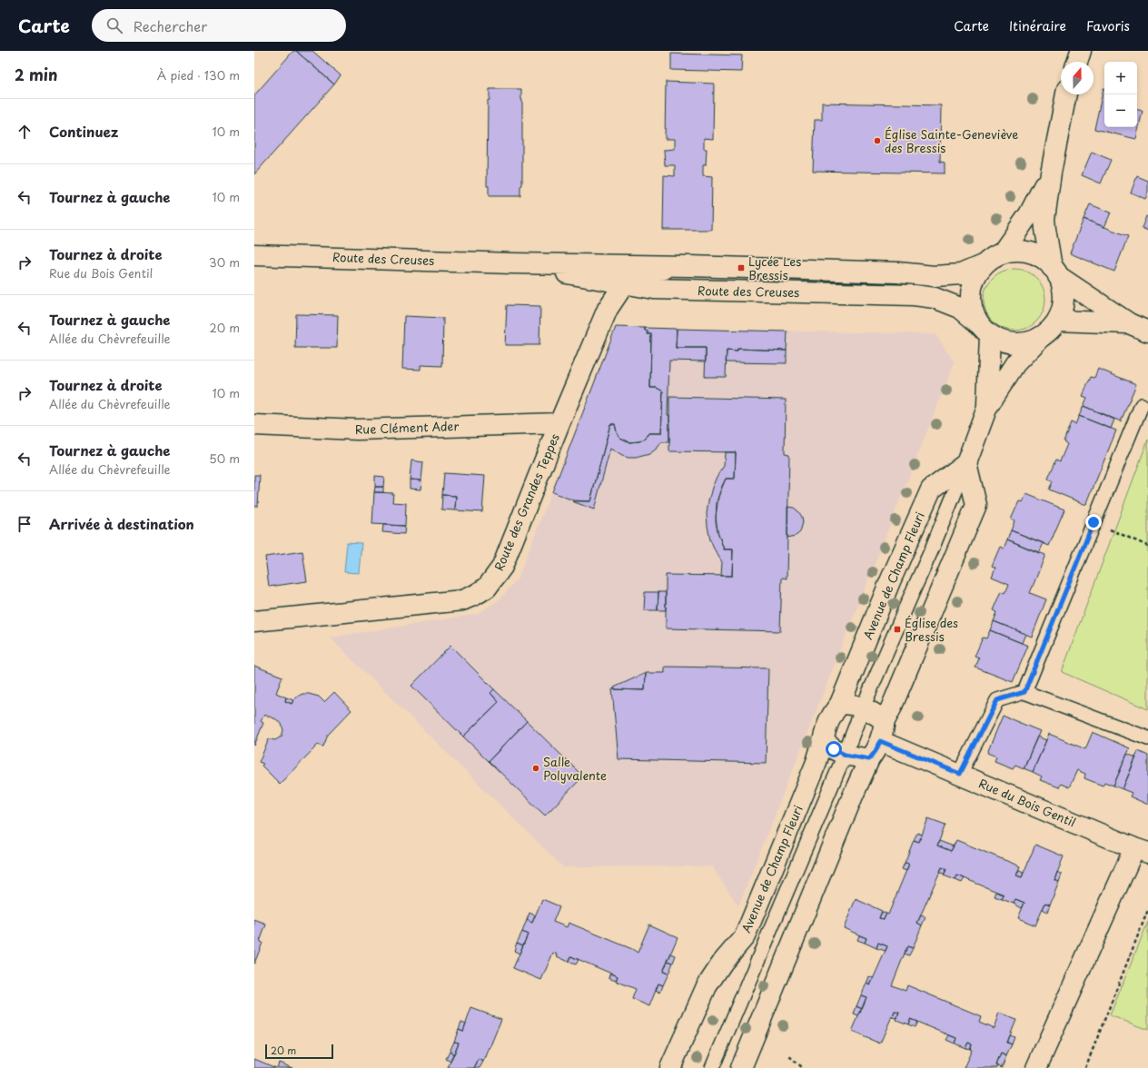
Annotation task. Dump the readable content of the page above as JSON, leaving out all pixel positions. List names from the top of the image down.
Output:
{
  "streets": {
    "street": [
      "Route des Creuses",
      "Rue Clément Ader",
      "Route des Grandes Teppes",
      "Avenue de Champ Fleuri",
      "Rue du Bois Gentil"
    ]
  },
  "crossings": [
    ["Route des Creuses", "Route des Grandes Teppes"],
    ["Route des Creuses", "Avenue de Champ Fleuri"],
    ["Rue Clément Ader", "Route des Grandes Teppes"]
  ],
  "places": {
    "other": ["Église Sainte-Geneviève des Bressis", "Salle Polyvalente"],
    "transit": ["Lycée Les Bressis", "Église des Bressis"]
  },
  "scale_bar": "20 m",
  "north": "top",
  "page": {
    "header": "Carte",
    "search": "Rechercher",
    "nav": ["Carte", "Itinéraire", "Favoris"],
    "heading": ["2 min", "À pied · 130 m"],
    "map_buttons": ["+", "−"],
    "list": [
      ["Continuez", "10 m"],
      ["Tournez à gauche", "10 m"],
      ["Tournez à droite", "Rue du Bois Gentil", "30 m"],
      ["Tournez à gauche", "Allée du Chèvrefeuille", "20 m"],
      ["Tournez à droite", "Allée du Chèvrefeuille", "10 m"],
      ["Tournez à gauche", "Allée du Chèvrefeuille", "50 m"],
      "Arrivée à destination"
    ],
    "scale": "20 m"
  }
}
